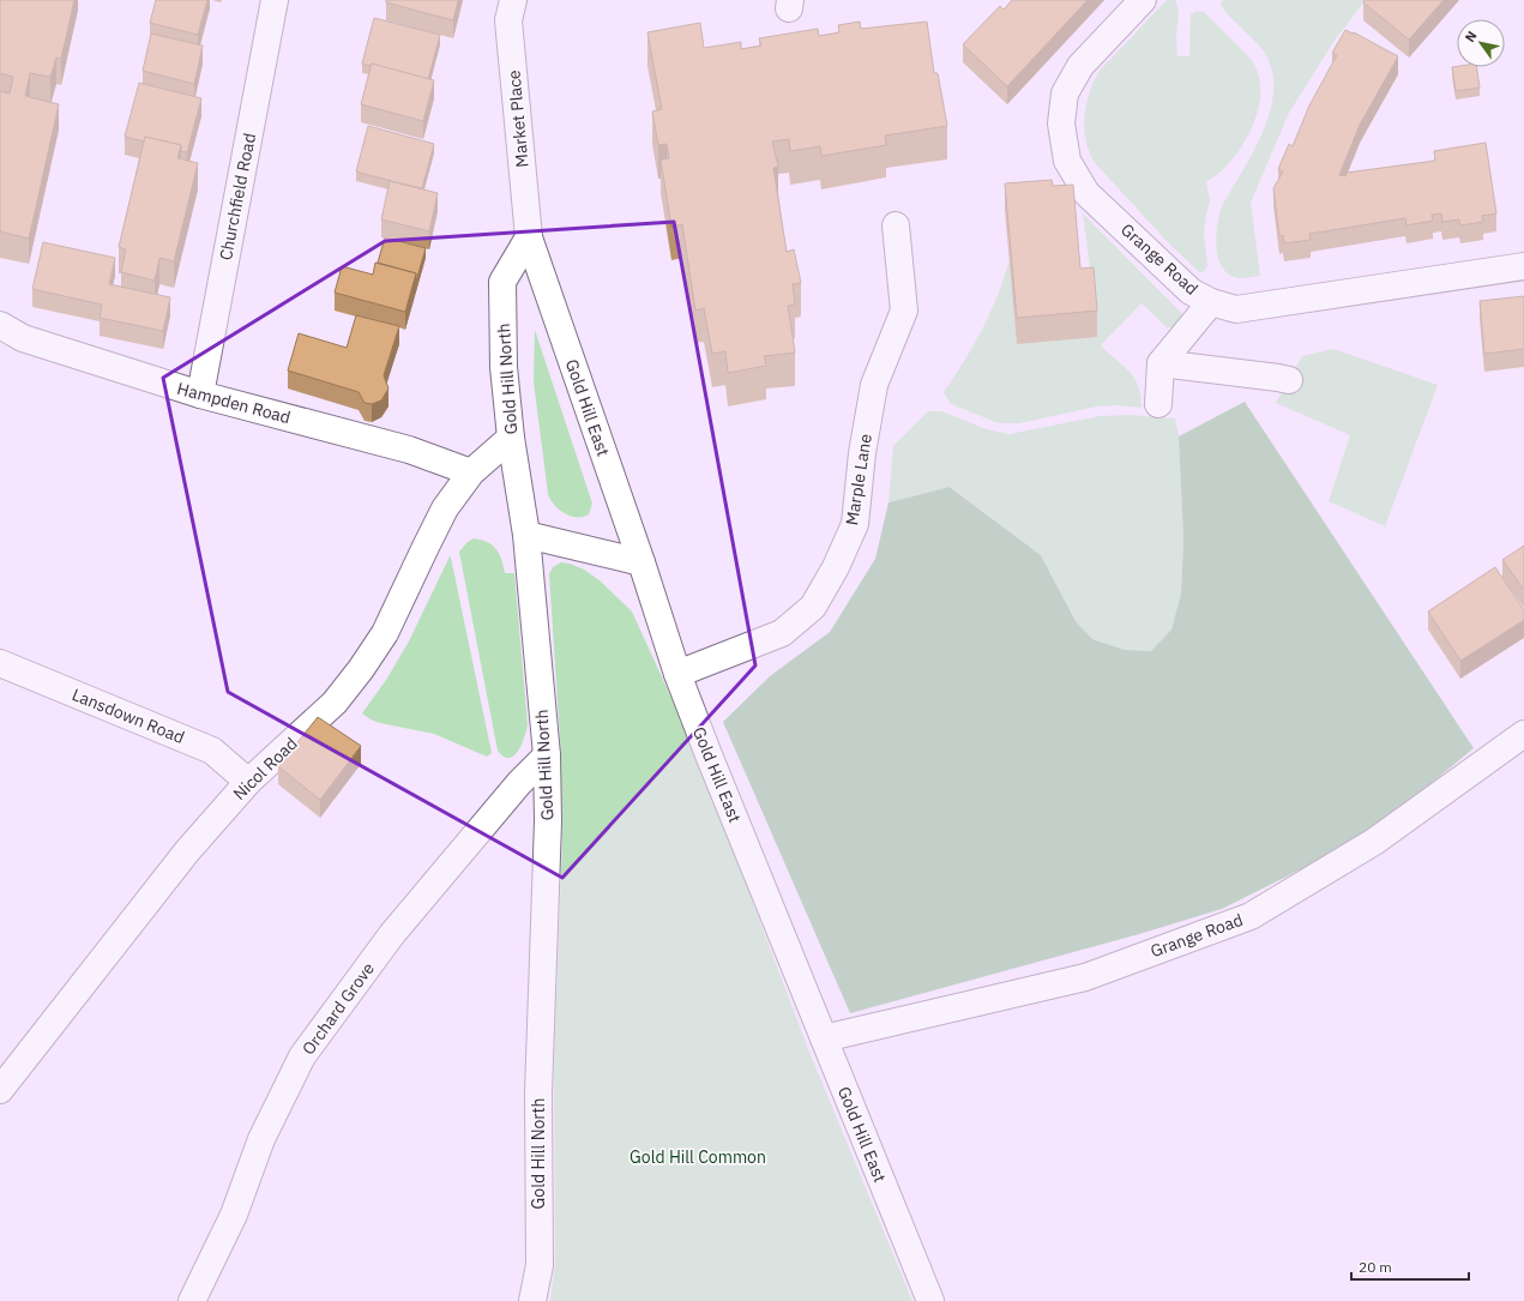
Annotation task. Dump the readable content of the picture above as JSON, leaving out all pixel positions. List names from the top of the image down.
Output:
{
  "streets": {
    "street": [
      "Market Place",
      "Churchfield Road",
      "Grange Road",
      "Gold Hill North",
      "Hampden Road",
      "Gold Hill East",
      "Marple Lane",
      "Lansdown Road",
      "Nicol Road",
      "Orchard Grove"
    ]
  },
  "crossings": [
    ["Market Place", "Gold Hill North"],
    ["Market Place", "Gold Hill East"],
    ["Churchfield Road", "Hampden Road"],
    ["Grange Road", "Gold Hill East"],
    ["Gold Hill North", "Gold Hill East"],
    ["Gold Hill North", "Nicol Road"],
    ["Gold Hill North", "Orchard Grove"],
    ["Hampden Road", "Nicol Road"],
    ["Gold Hill East", "Marple Lane"],
    ["Lansdown Road", "Nicol Road"]
  ],
  "parks": ["Gold Hill Common"],
  "scale_bar": "20 m",
  "north": "top left"
}
